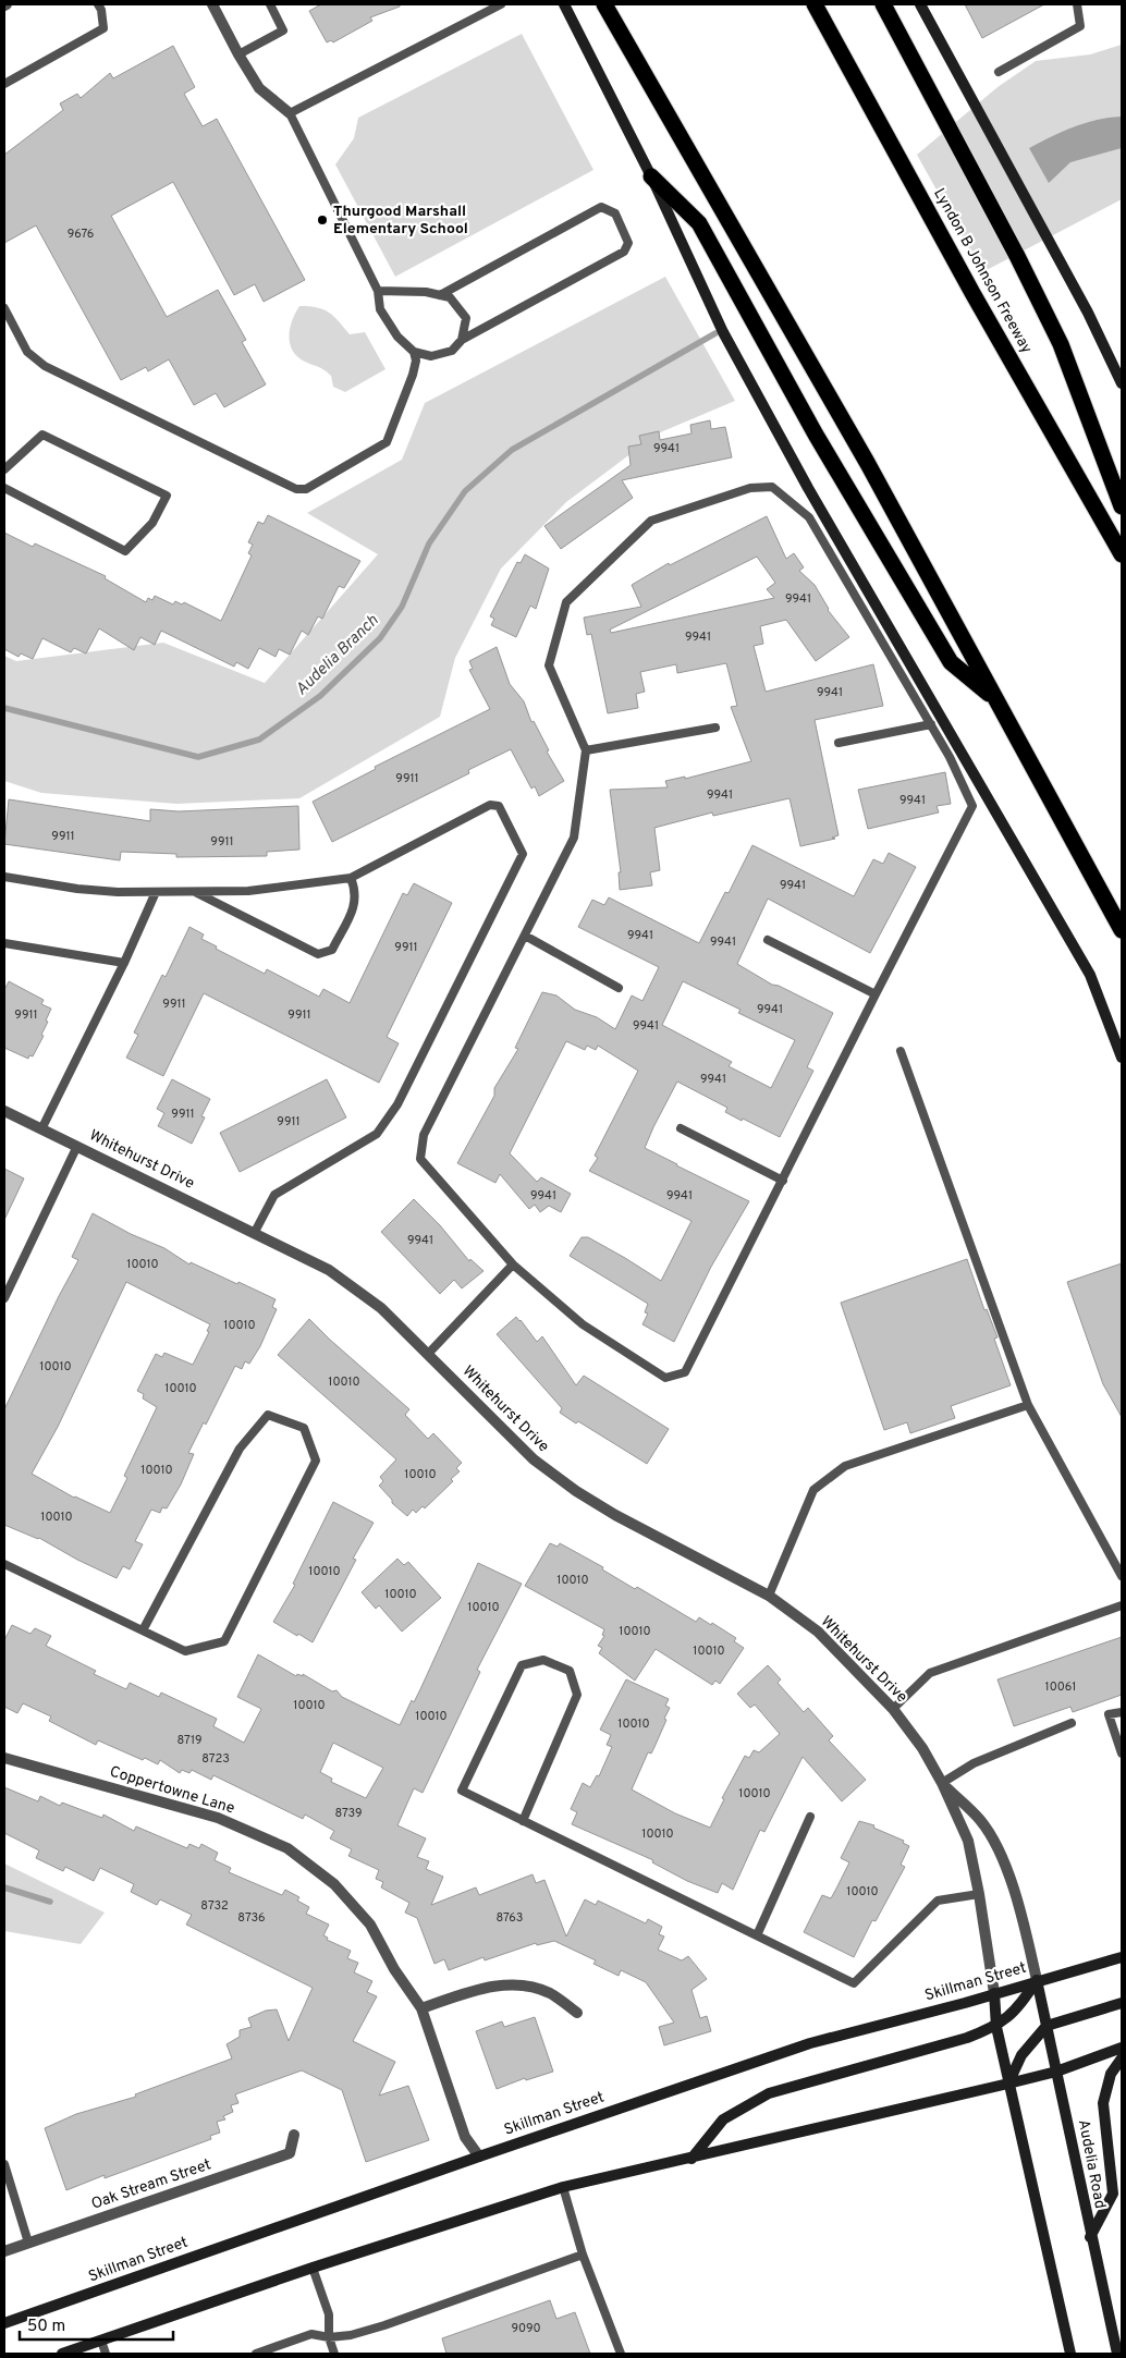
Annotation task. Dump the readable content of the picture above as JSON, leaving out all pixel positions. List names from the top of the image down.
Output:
{
  "streets": {
    "highway": ["Lyndon B Johnson Freeway"],
    "main road": ["Skillman Street", "Audelia Road"],
    "street": ["Whitehurst Drive", "Coppertowne Lane", "Oak Stream Street"]
  },
  "crossings": [
    ["Whitehurst Drive", "Skillman Street"],
    ["Whitehurst Drive", "Audelia Road"],
    ["Coppertowne Lane", "Skillman Street"],
    ["Skillman Street", "Audelia Road"]
  ],
  "water": ["Audelia Branch"],
  "places": ["Thurgood Marshall Elementary School"],
  "house_numbers": [
    "9676",
    "9941",
    "9941",
    "9941",
    "9941",
    "9911",
    "9941",
    "9941",
    "9911",
    "9911",
    "9941",
    "9941",
    "9941",
    "9911",
    "9911",
    "9941",
    "9911",
    "9911",
    "9941",
    "9941",
    "9911",
    "9911",
    "9941",
    "9941",
    "9941",
    "10010",
    "10010",
    "10010",
    "10010",
    "10010",
    "10010",
    "10010",
    "10010",
    "10010",
    "10010",
    "10010",
    "10010",
    "10010",
    "10010",
    "10061",
    "10010",
    "10010",
    "10010",
    "8719",
    "8723",
    "10010",
    "8739",
    "10010",
    "10010",
    "8732",
    "8736",
    "8763",
    "9090"
  ],
  "scale_bar": "50 m"
}
